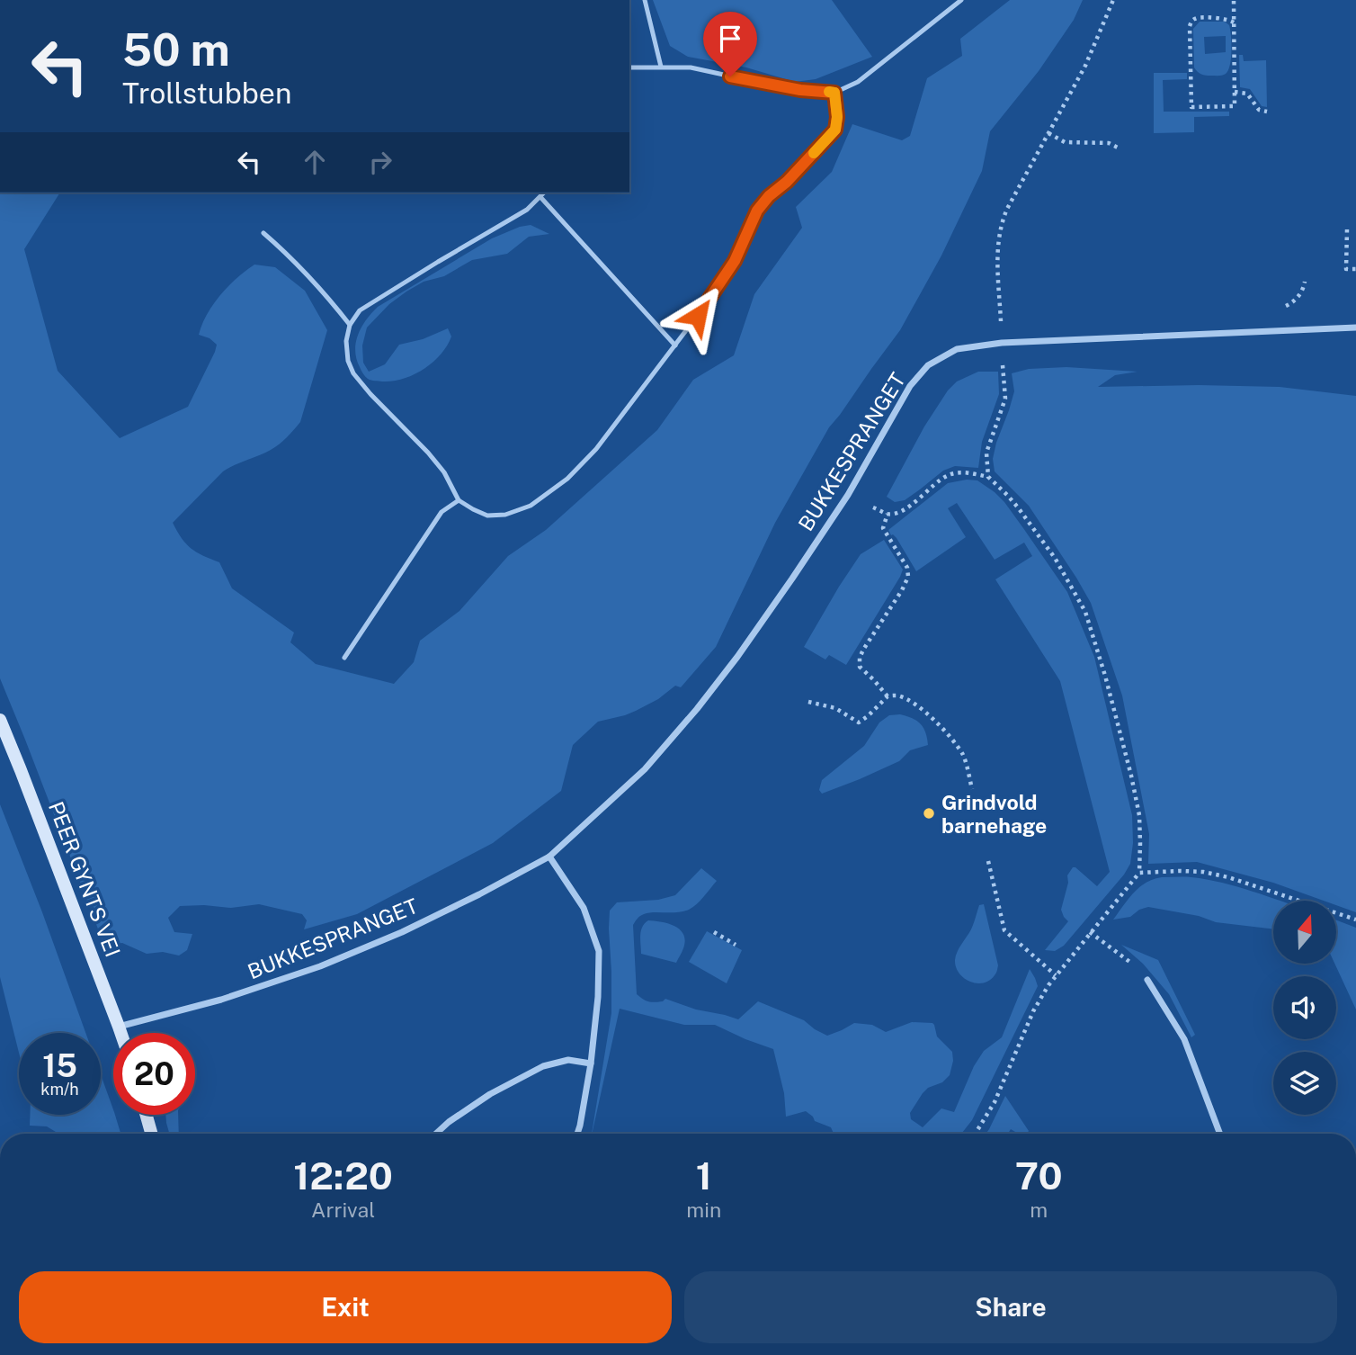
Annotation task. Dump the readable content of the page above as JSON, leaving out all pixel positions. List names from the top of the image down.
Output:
{
  "streets": {
    "street": ["BUKKESPRANGET", "PEER GYNTS VEI"]
  },
  "crossings": [
    ["BUKKESPRANGET", "PEER GYNTS VEI"]
  ],
  "places": ["Grindvold barnehage"],
  "north": "top",
  "page": {
    "turn": ["50 m", "Trollstubben"],
    "speed": "15 km/h",
    "limit": "20",
    "eta": [
      "12:20",
      "Arrival",
      "1",
      "min",
      "70",
      "m"
    ],
    "buttons": ["Exit", "Share"]
  }
}
